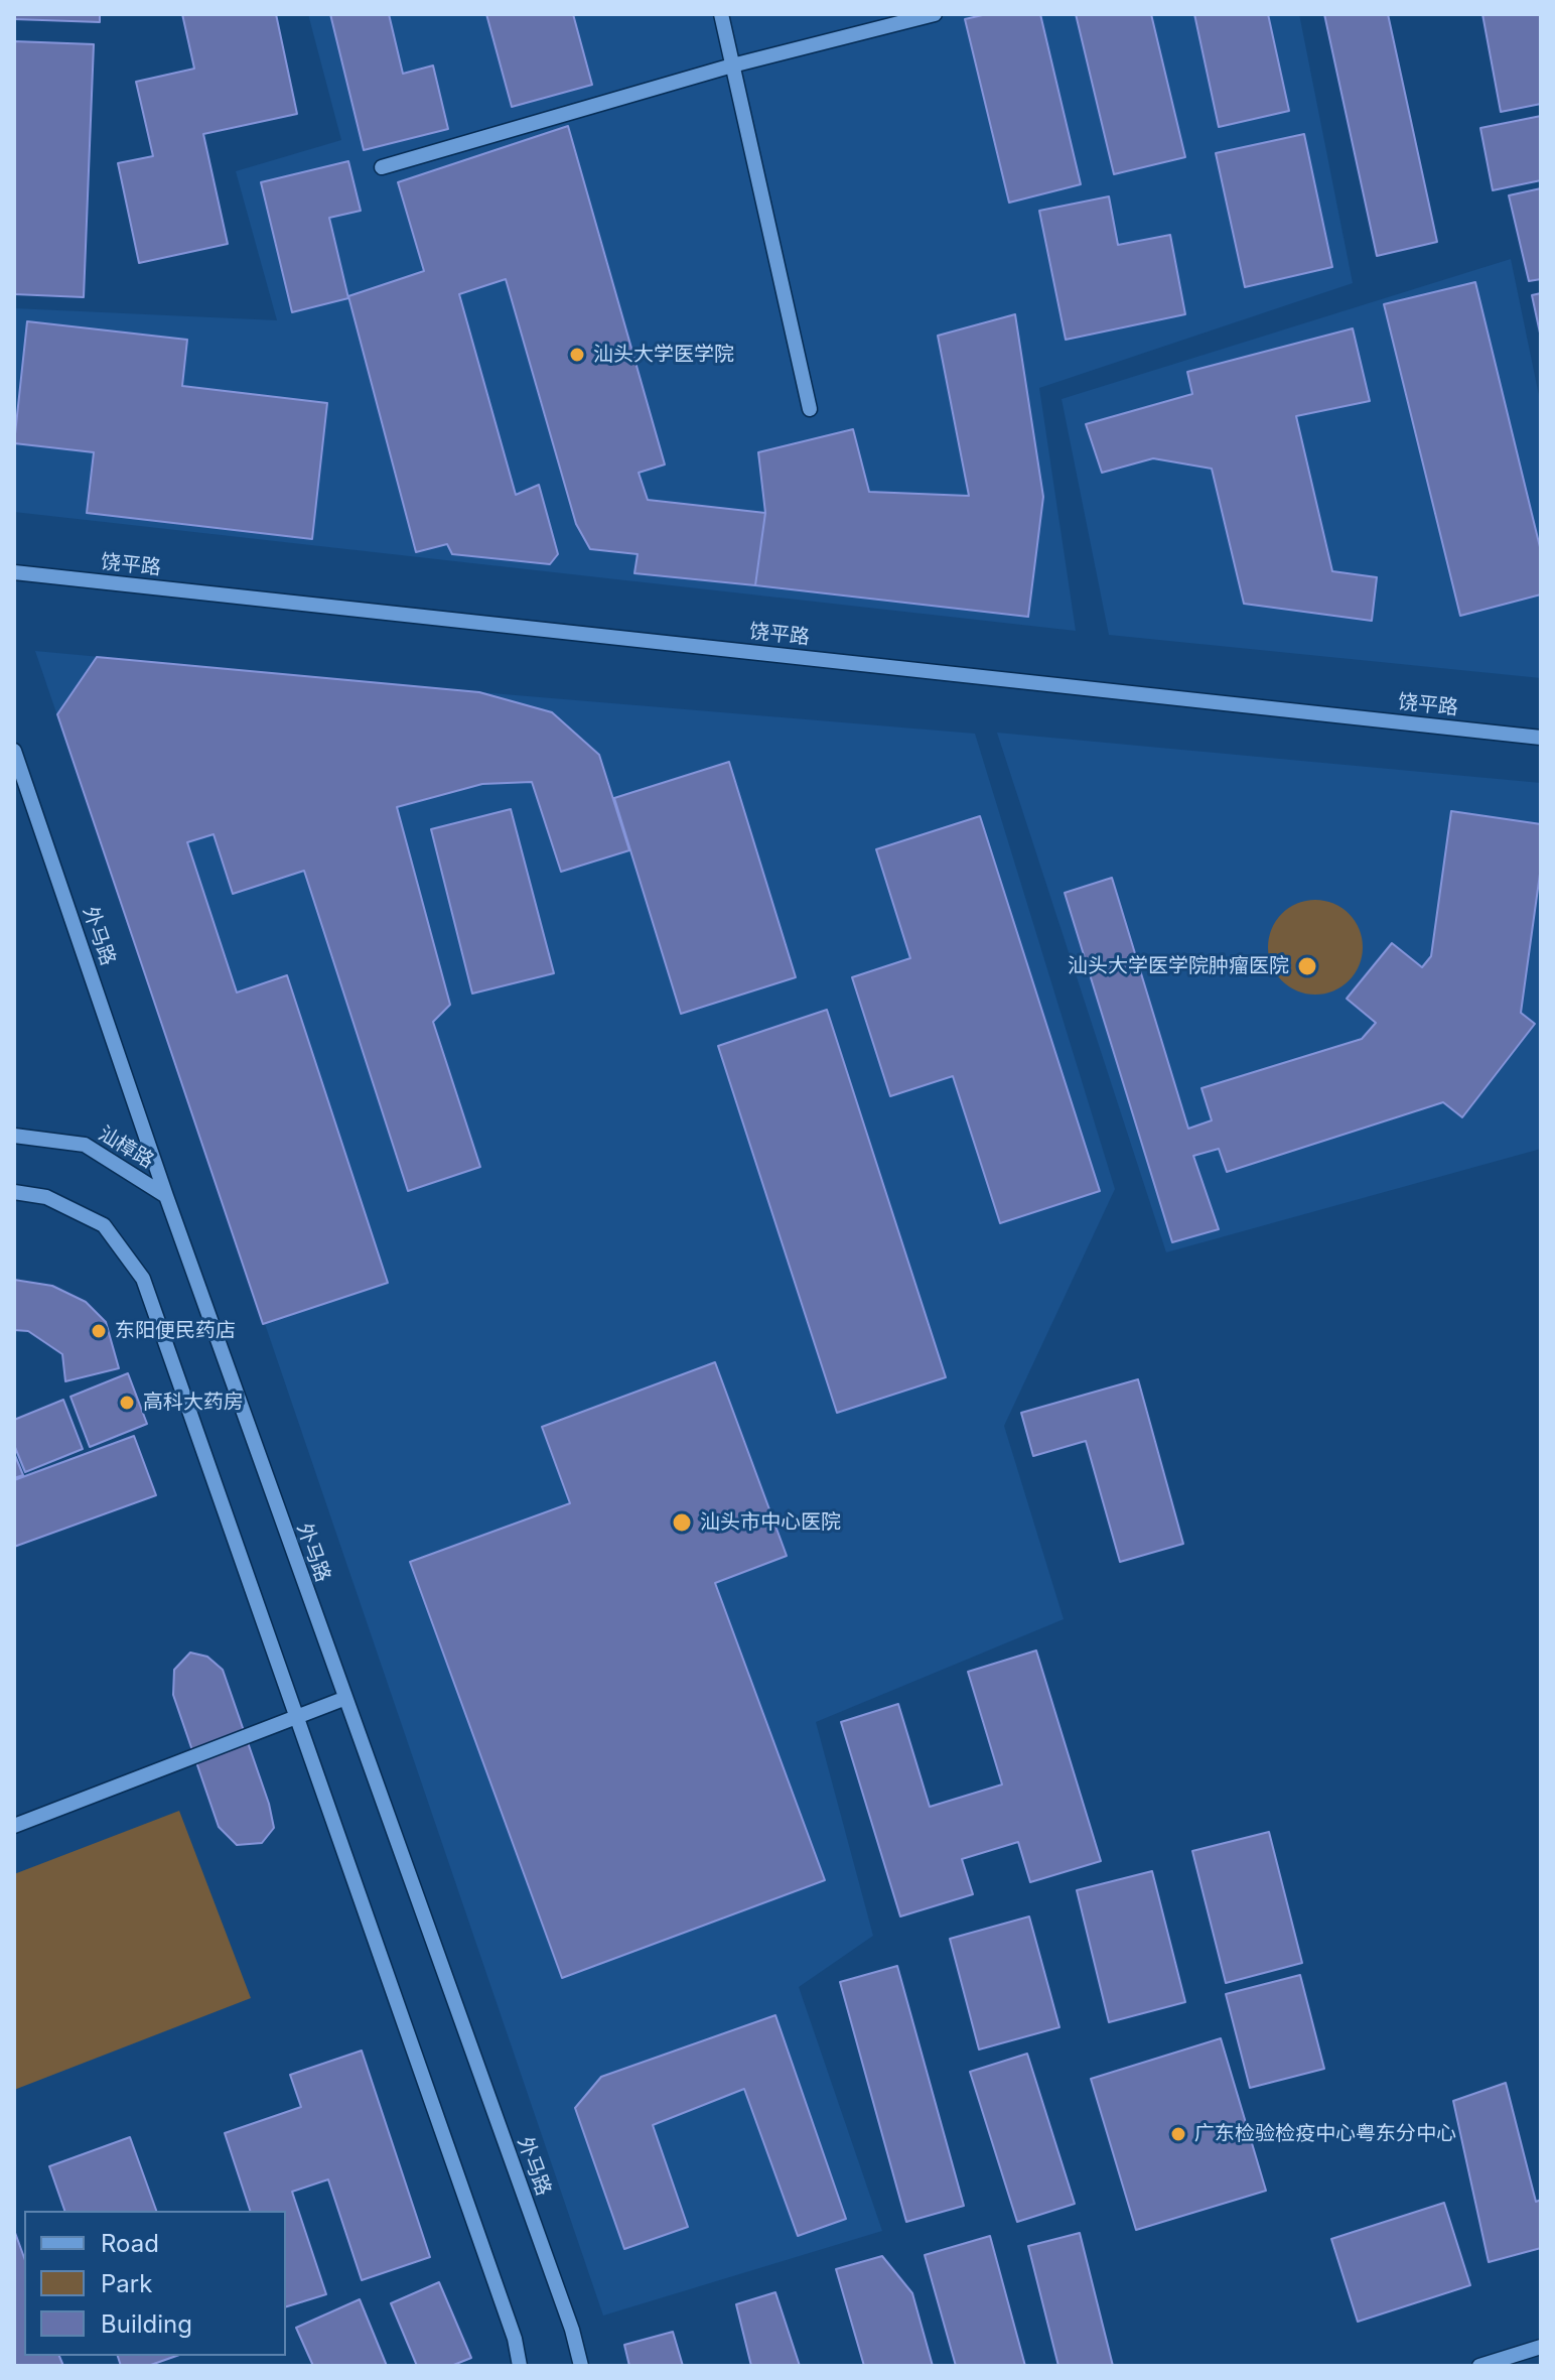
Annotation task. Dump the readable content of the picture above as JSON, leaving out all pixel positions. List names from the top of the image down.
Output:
{
  "streets": {
    "street": ["饶平路", "外马路", "汕樟路"]
  },
  "crossings": [
    ["外马路", "汕樟路"]
  ],
  "places": [
    "汕头大学医学院",
    "汕头大学医学院肿瘤医院",
    "东阳便民药店",
    "高科大药房",
    "汕头市中心医院",
    "广东检验检疫中心粤东分中心"
  ],
  "legend": ["Road", "Park", "Building"]
}
